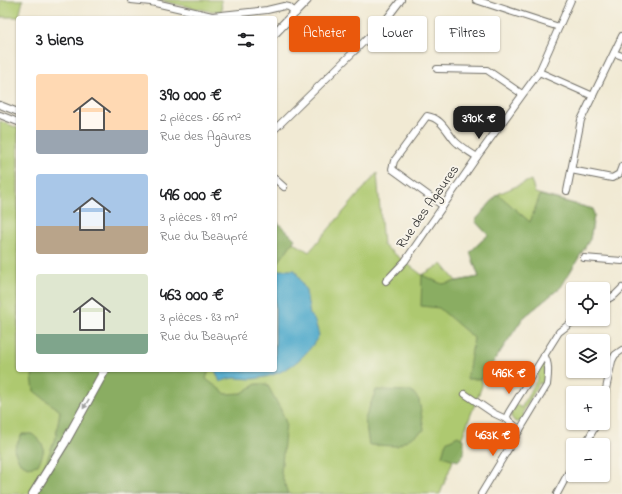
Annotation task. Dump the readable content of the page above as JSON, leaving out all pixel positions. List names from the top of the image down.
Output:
{
  "streets": {
    "street": ["Rue des Agaures"]
  },
  "page": {
    "chip": ["Acheter", "Louer", "Filtres"],
    "heading": "3 biens",
    "list": [
      {
        "name": "390 000 €",
        "note": "2 pièces · 66 m² · Rue des Agaures"
      },
      {
        "name": "496 000 €",
        "note": "3 pièces · 89 m² · Rue du Beaupré"
      },
      {
        "name": "463 000 €",
        "note": "3 pièces · 83 m² · Rue du Beaupré"
      }
    ],
    "price": ["390K €", "496K €", "463K €"],
    "map_buttons": ["+", "−"]
  }
}
